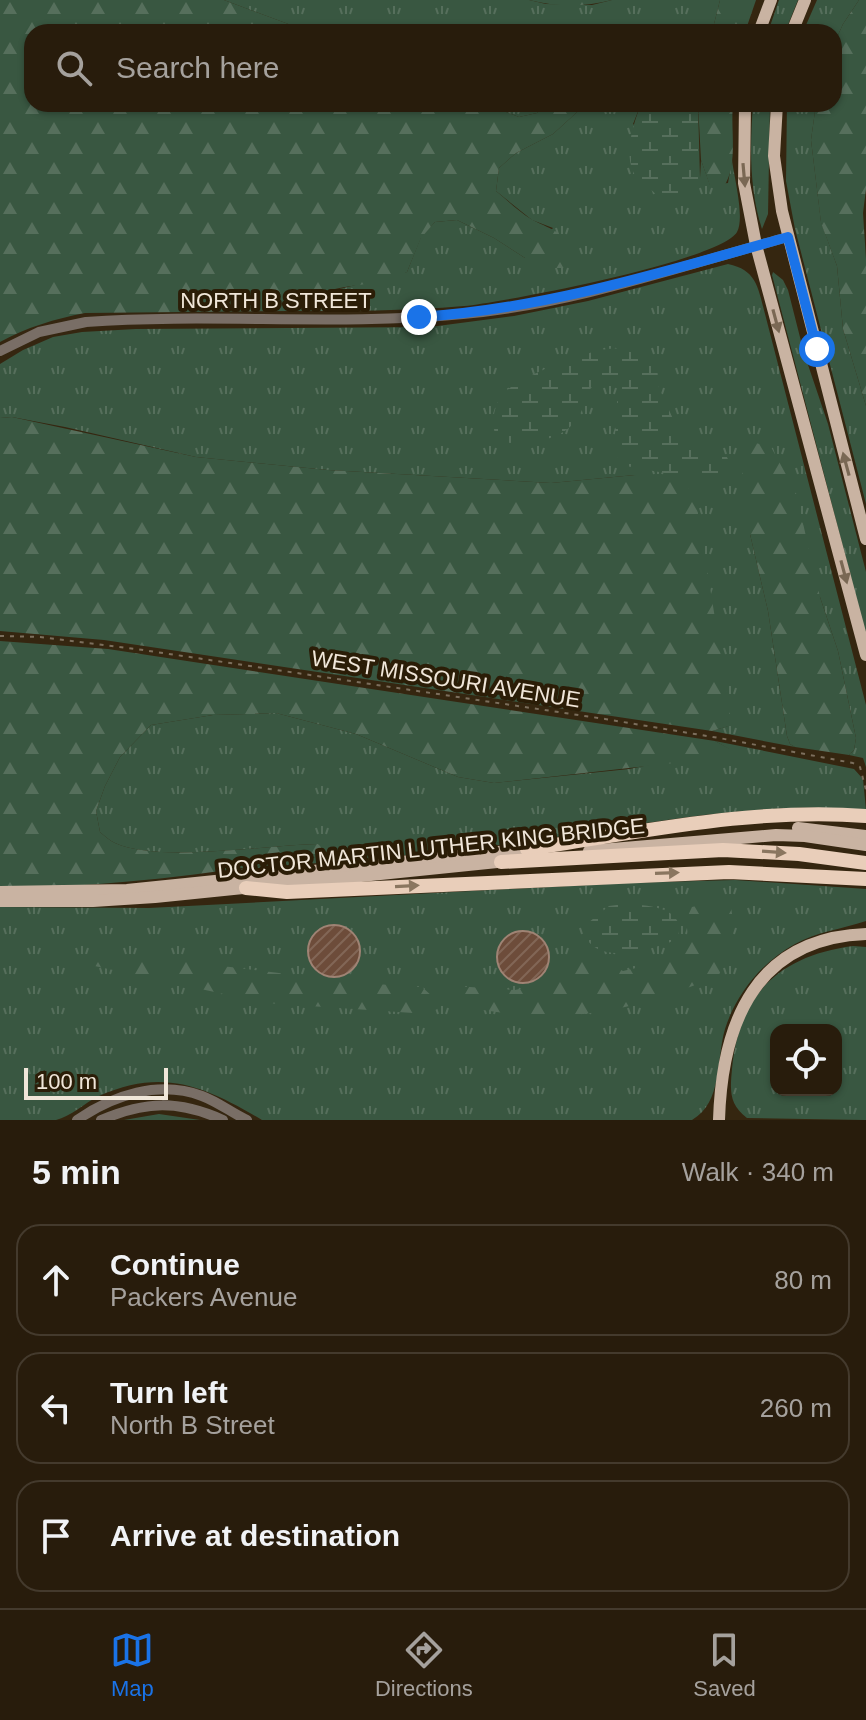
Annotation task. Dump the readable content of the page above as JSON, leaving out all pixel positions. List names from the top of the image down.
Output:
{
  "streets": {
    "main road": ["DOCTOR MARTIN LUTHER KING BRIDGE"],
    "street": ["NORTH B STREET"],
    "path": ["WEST MISSOURI AVENUE"]
  },
  "scale_bar": "100 m",
  "page": {
    "search": "Search here",
    "scale": "100 m",
    "heading": ["5 min", "Walk · 340 m"],
    "list": [
      ["Continue", "Packers Avenue", "80 m"],
      ["Turn left", "North B Street", "260 m"],
      "Arrive at destination"
    ],
    "nav": ["Map", "Directions", "Saved"]
  }
}
